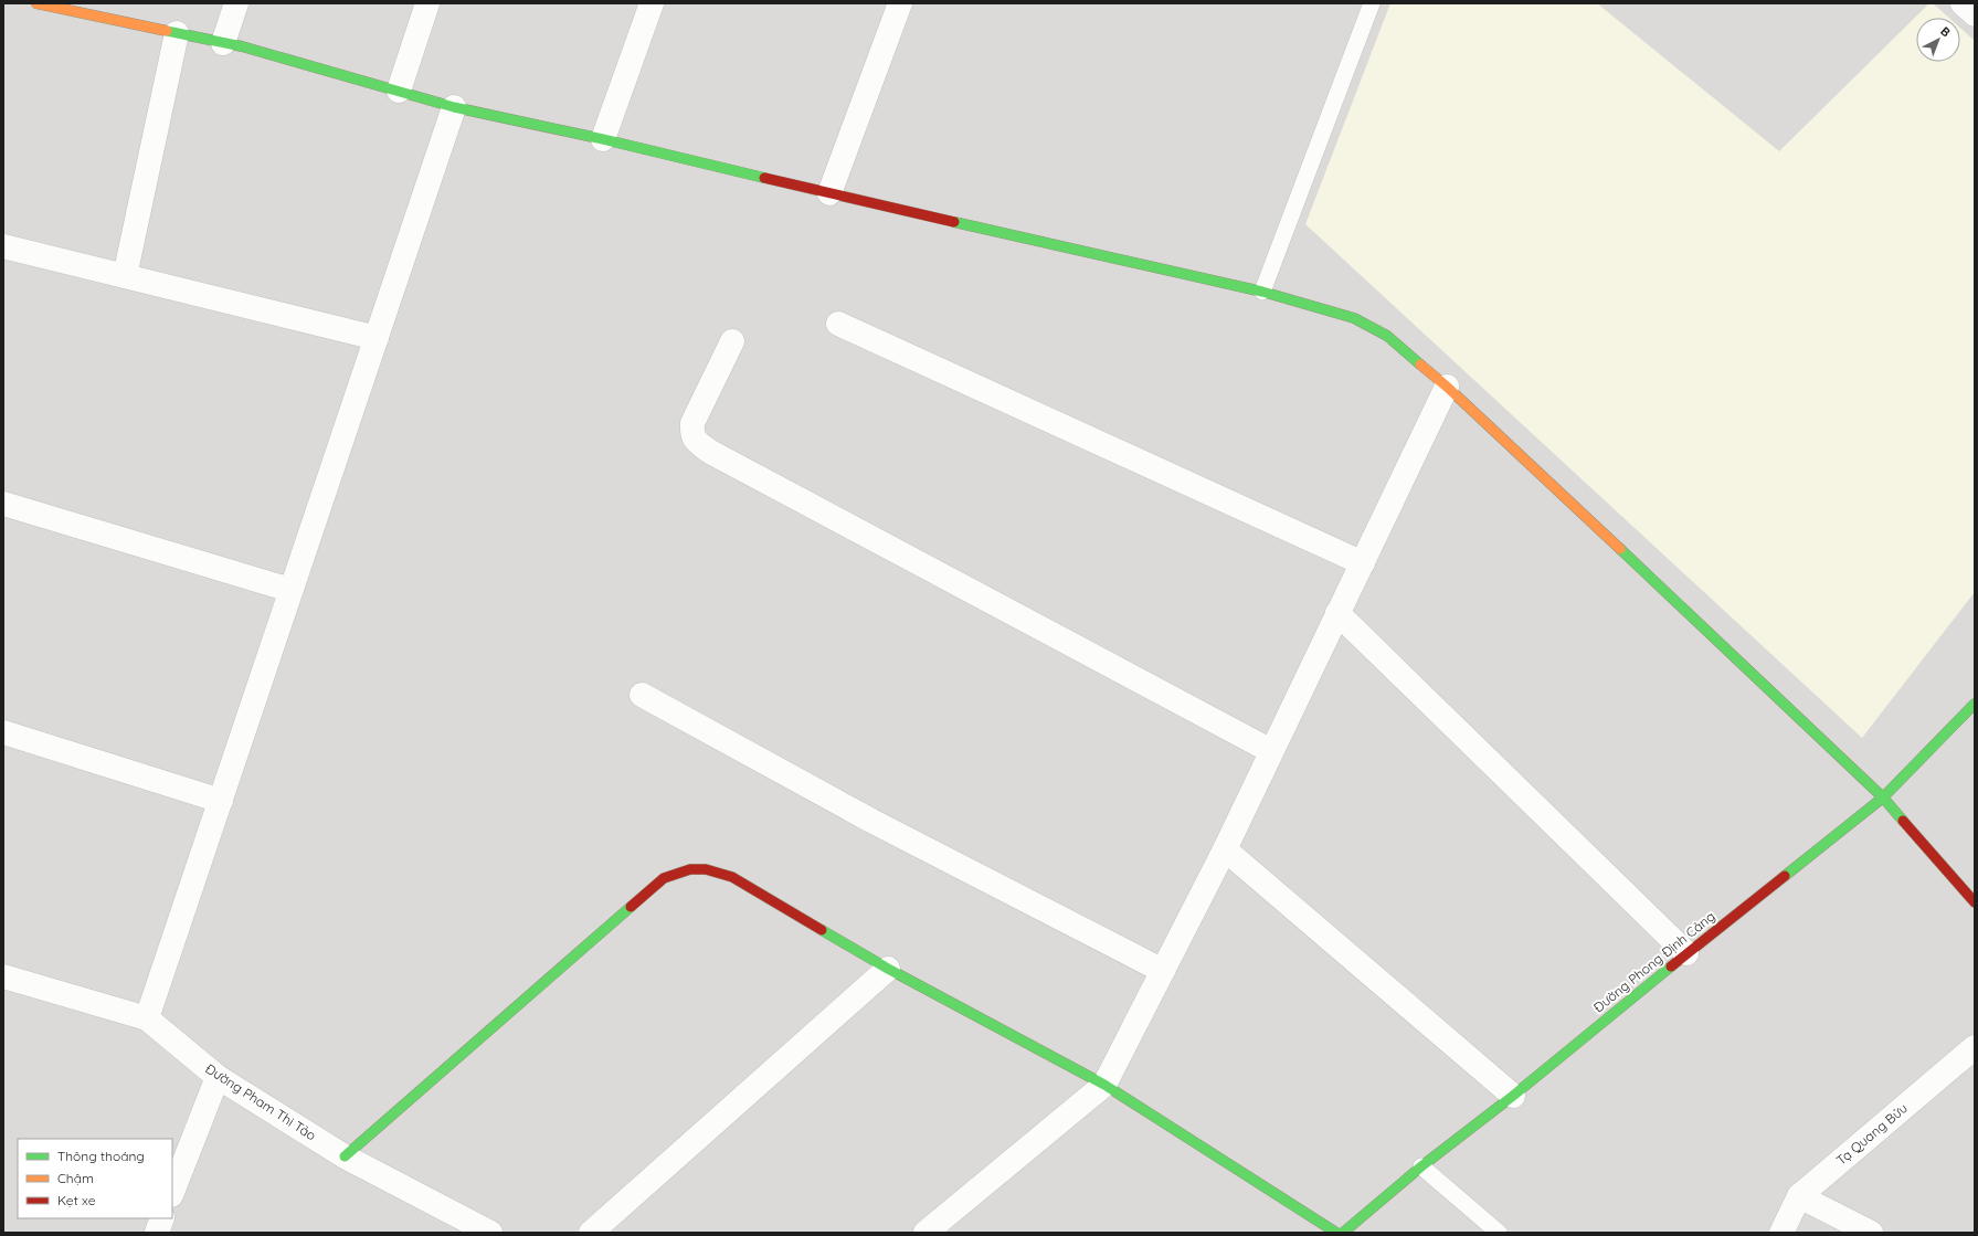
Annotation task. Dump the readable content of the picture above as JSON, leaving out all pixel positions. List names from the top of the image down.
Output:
{
  "streets": {
    "street": ["Đường Phong Định Cảng", "Đường Pham Thi Tảo", "Tạ Quang Bửu"]
  },
  "legend": ["Thông thoáng", "Chậm", "Kẹt xe"],
  "north": "top right"
}
